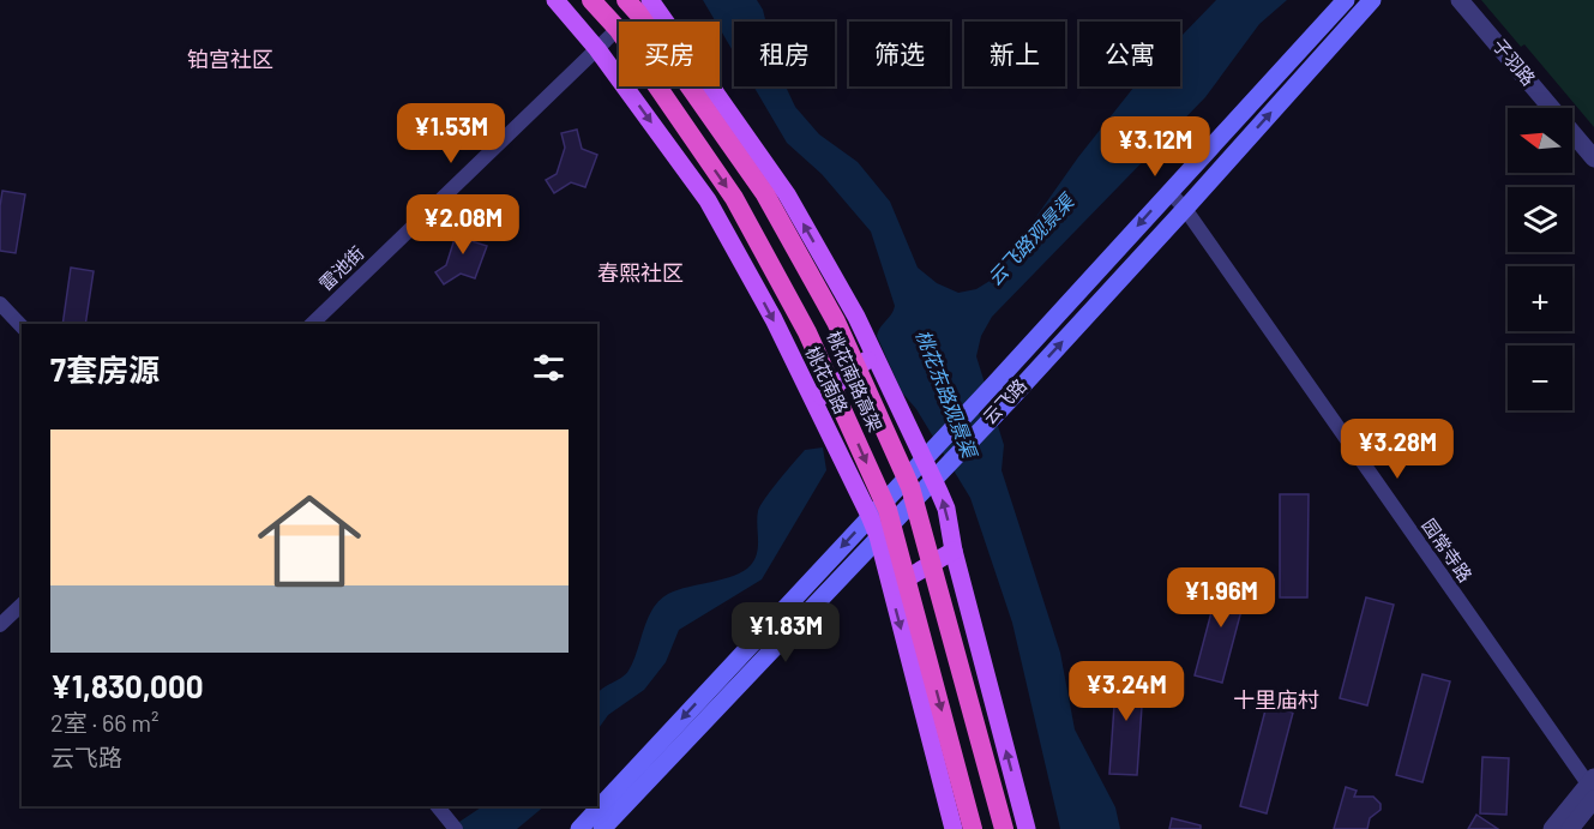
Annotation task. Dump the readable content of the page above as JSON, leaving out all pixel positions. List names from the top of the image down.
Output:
{
  "streets": {
    "highway": ["桃花南路高架"],
    "main road": ["桃花南路", "云飞路"],
    "street": ["子羽路", "雷池街", "园常寺路"]
  },
  "crossings": [
    ["雷池街", "桃花南路"],
    ["雷池街", "桃花南路高架"],
    ["桃花南路", "云飞路"],
    ["云飞路", "园常寺路"]
  ],
  "districts": ["铂宫社区", "春熙社区", "十里庙村"],
  "water": ["云飞路观景渠", "桃花东路观景渠"],
  "north": "left",
  "page": {
    "chip": [
      "买房",
      "租房",
      "筛选",
      "新上",
      "公寓"
    ],
    "price": [
      "¥1.53M",
      "¥3.12M",
      "¥2.08M",
      "¥3.28M",
      "¥1.96M",
      "¥1.83M",
      "¥3.24M"
    ],
    "map_buttons": ["+", "−"],
    "heading": "7套房源",
    "list": [
      {
        "name": "¥1,830,000",
        "note": "2室 · 66 m² · 云飞路"
      }
    ]
  }
}
